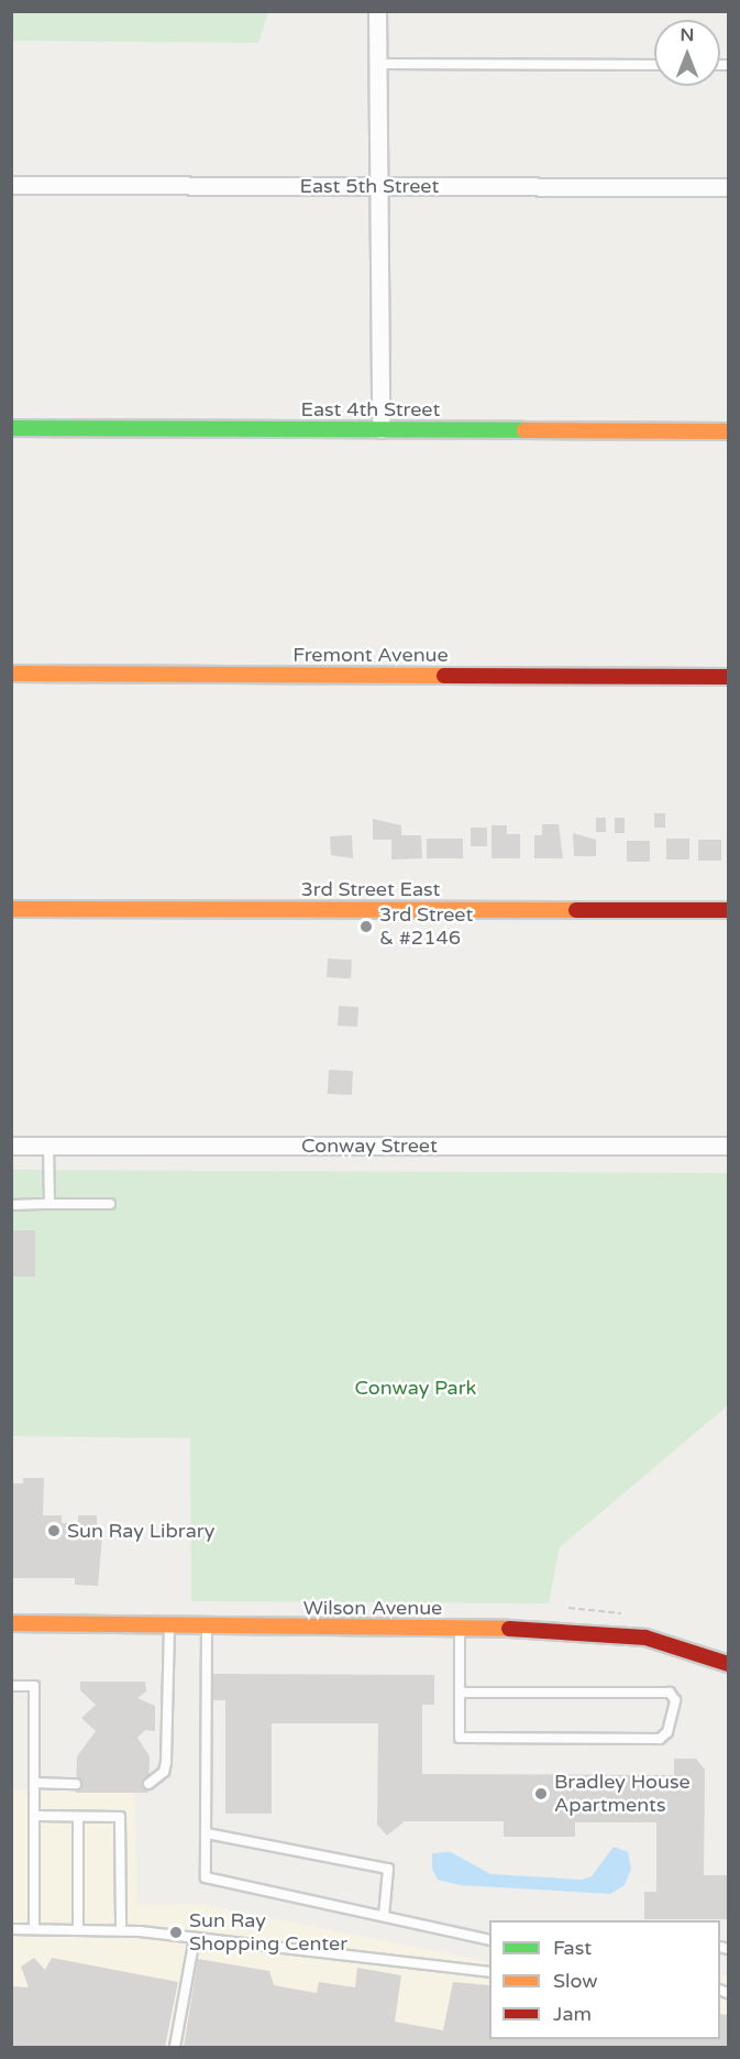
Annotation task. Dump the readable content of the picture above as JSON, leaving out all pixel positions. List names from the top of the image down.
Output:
{
  "streets": {
    "street": [
      "East 5th Street",
      "East 4th Street",
      "Fremont Avenue",
      "3rd Street East",
      "Conway Street",
      "Wilson Avenue"
    ]
  },
  "parks": ["Conway Park"],
  "places": [
    "3rd Street & #2146",
    "Sun Ray Library",
    "Bradley House Apartments",
    "Sun Ray Shopping Center"
  ],
  "legend": ["Fast", "Slow", "Jam"],
  "north": "top"
}
